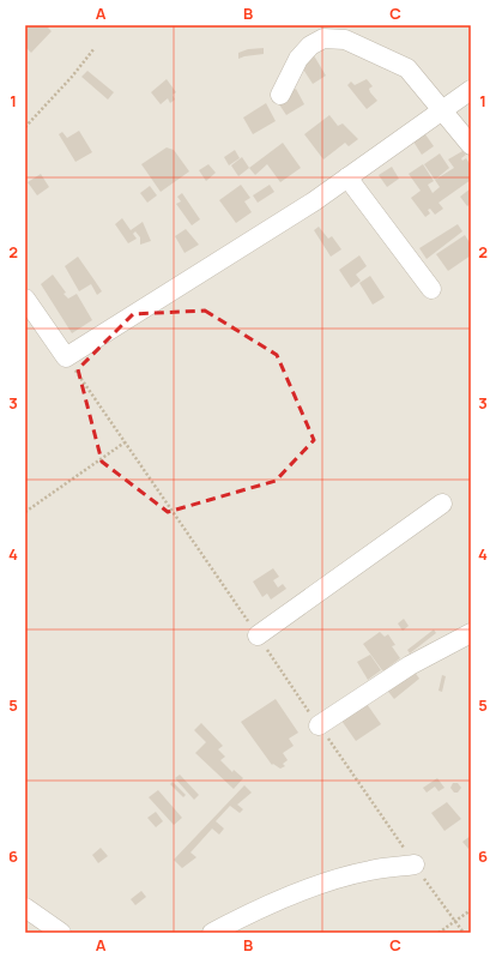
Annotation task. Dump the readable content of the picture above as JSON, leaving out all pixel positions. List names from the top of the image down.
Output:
{
  "grid": {
    "columns": ["A", "B", "C"],
    "rows": [
      "1",
      "2",
      "3",
      "4",
      "5",
      "6"
    ]
  }
}
